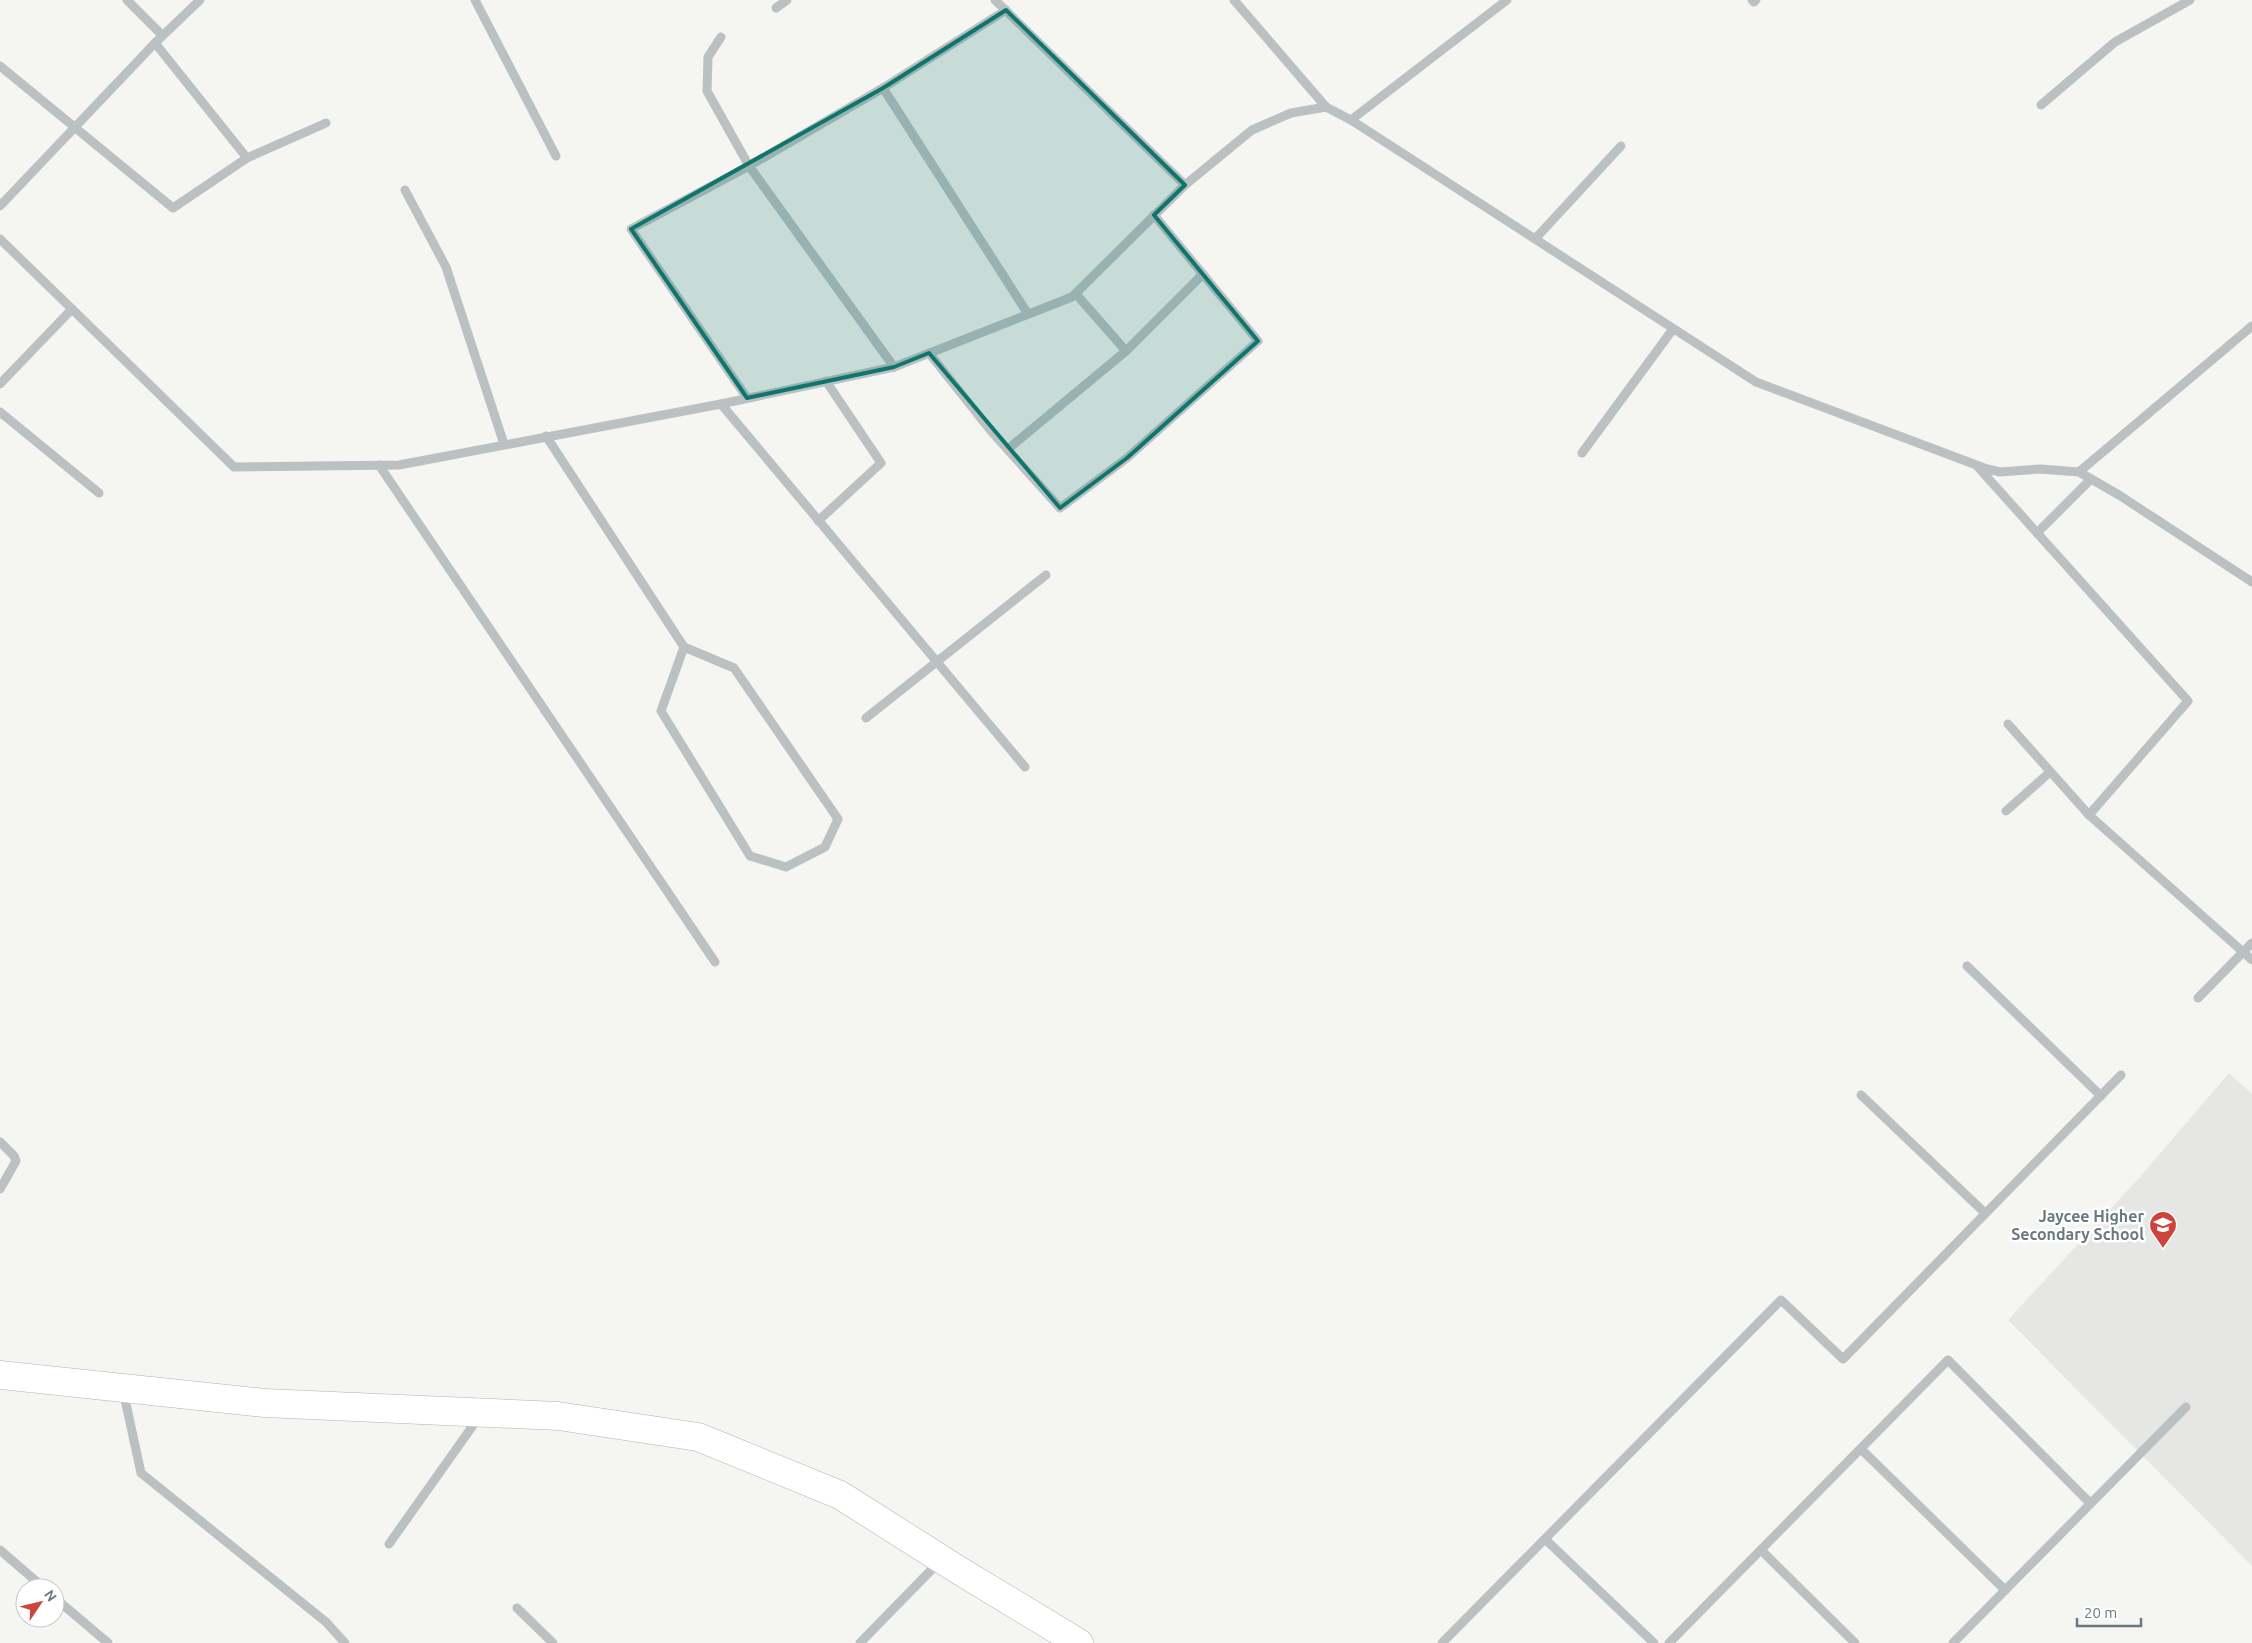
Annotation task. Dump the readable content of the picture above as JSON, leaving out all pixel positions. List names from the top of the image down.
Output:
{
  "places": {
    "school or university": ["Jaycee Higher Secondary School"]
  },
  "scale_bar": "20 m",
  "north": "top right"
}
